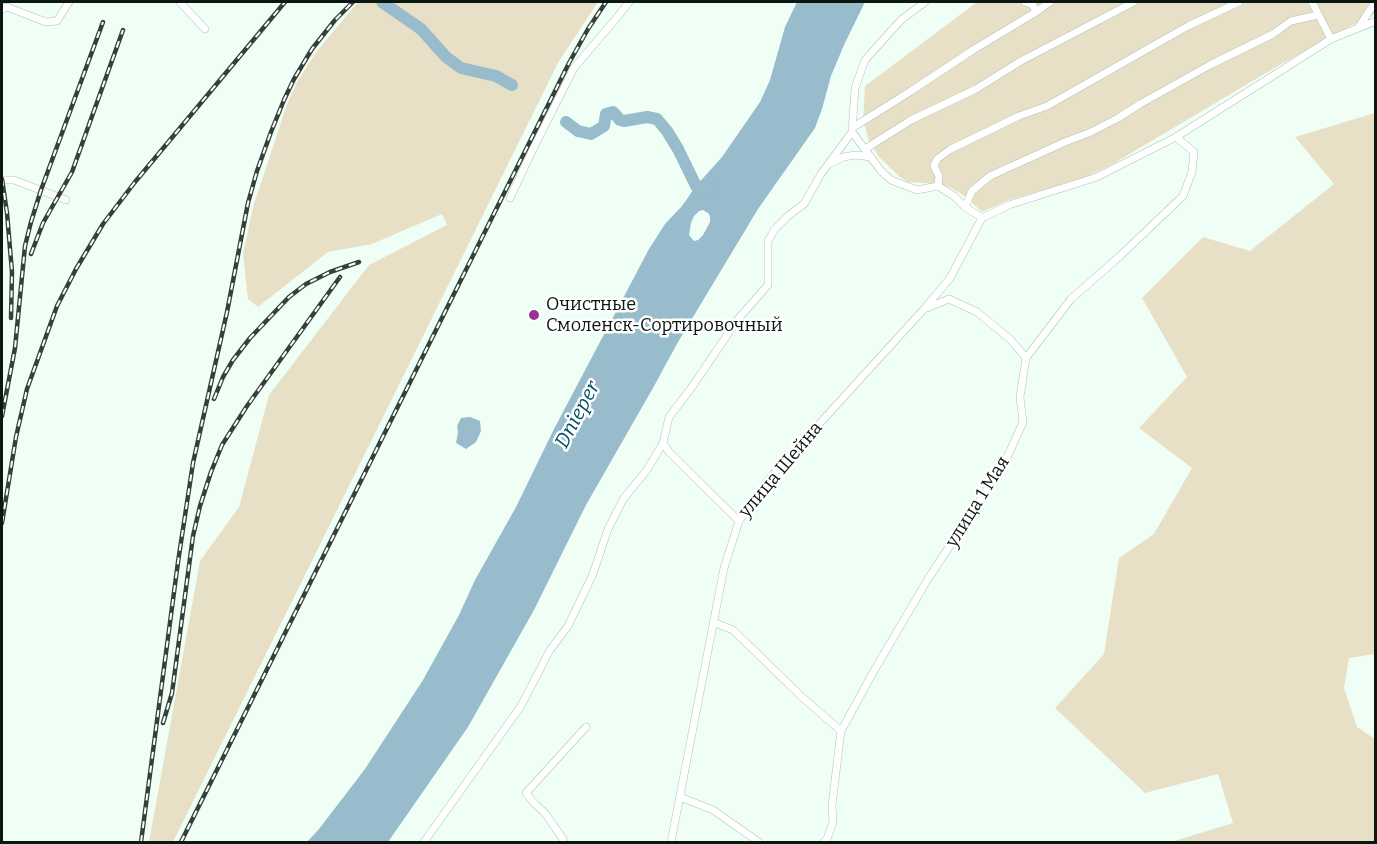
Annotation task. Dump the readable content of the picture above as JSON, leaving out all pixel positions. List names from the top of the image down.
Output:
{
  "streets": {
    "street": ["улица Шейна", "улица 1 Мая"]
  },
  "water": ["Dnieper"],
  "places": ["Очистные Смоленск-Сортировочный"]
}
